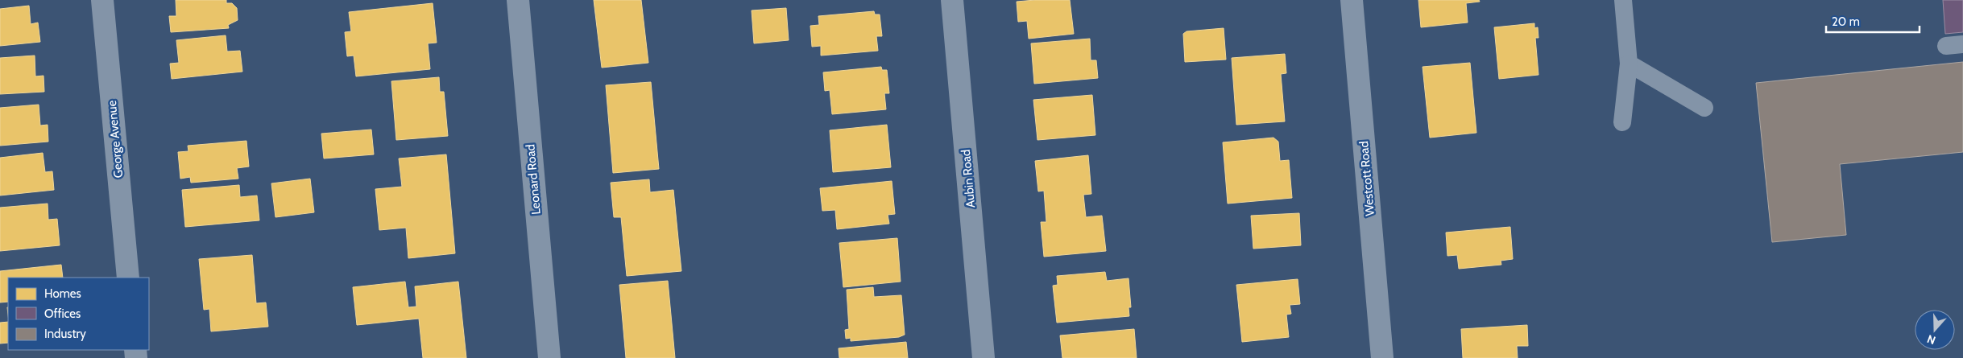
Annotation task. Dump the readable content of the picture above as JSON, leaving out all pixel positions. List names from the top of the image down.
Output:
{
  "streets": {
    "street": [
      "George Avenue",
      "Aubin Road",
      "Westcott Road",
      "Leonard Road"
    ]
  },
  "legend": ["Homes", "Offices", "Industry"],
  "scale_bar": "20 m",
  "north": "bottom"
}
